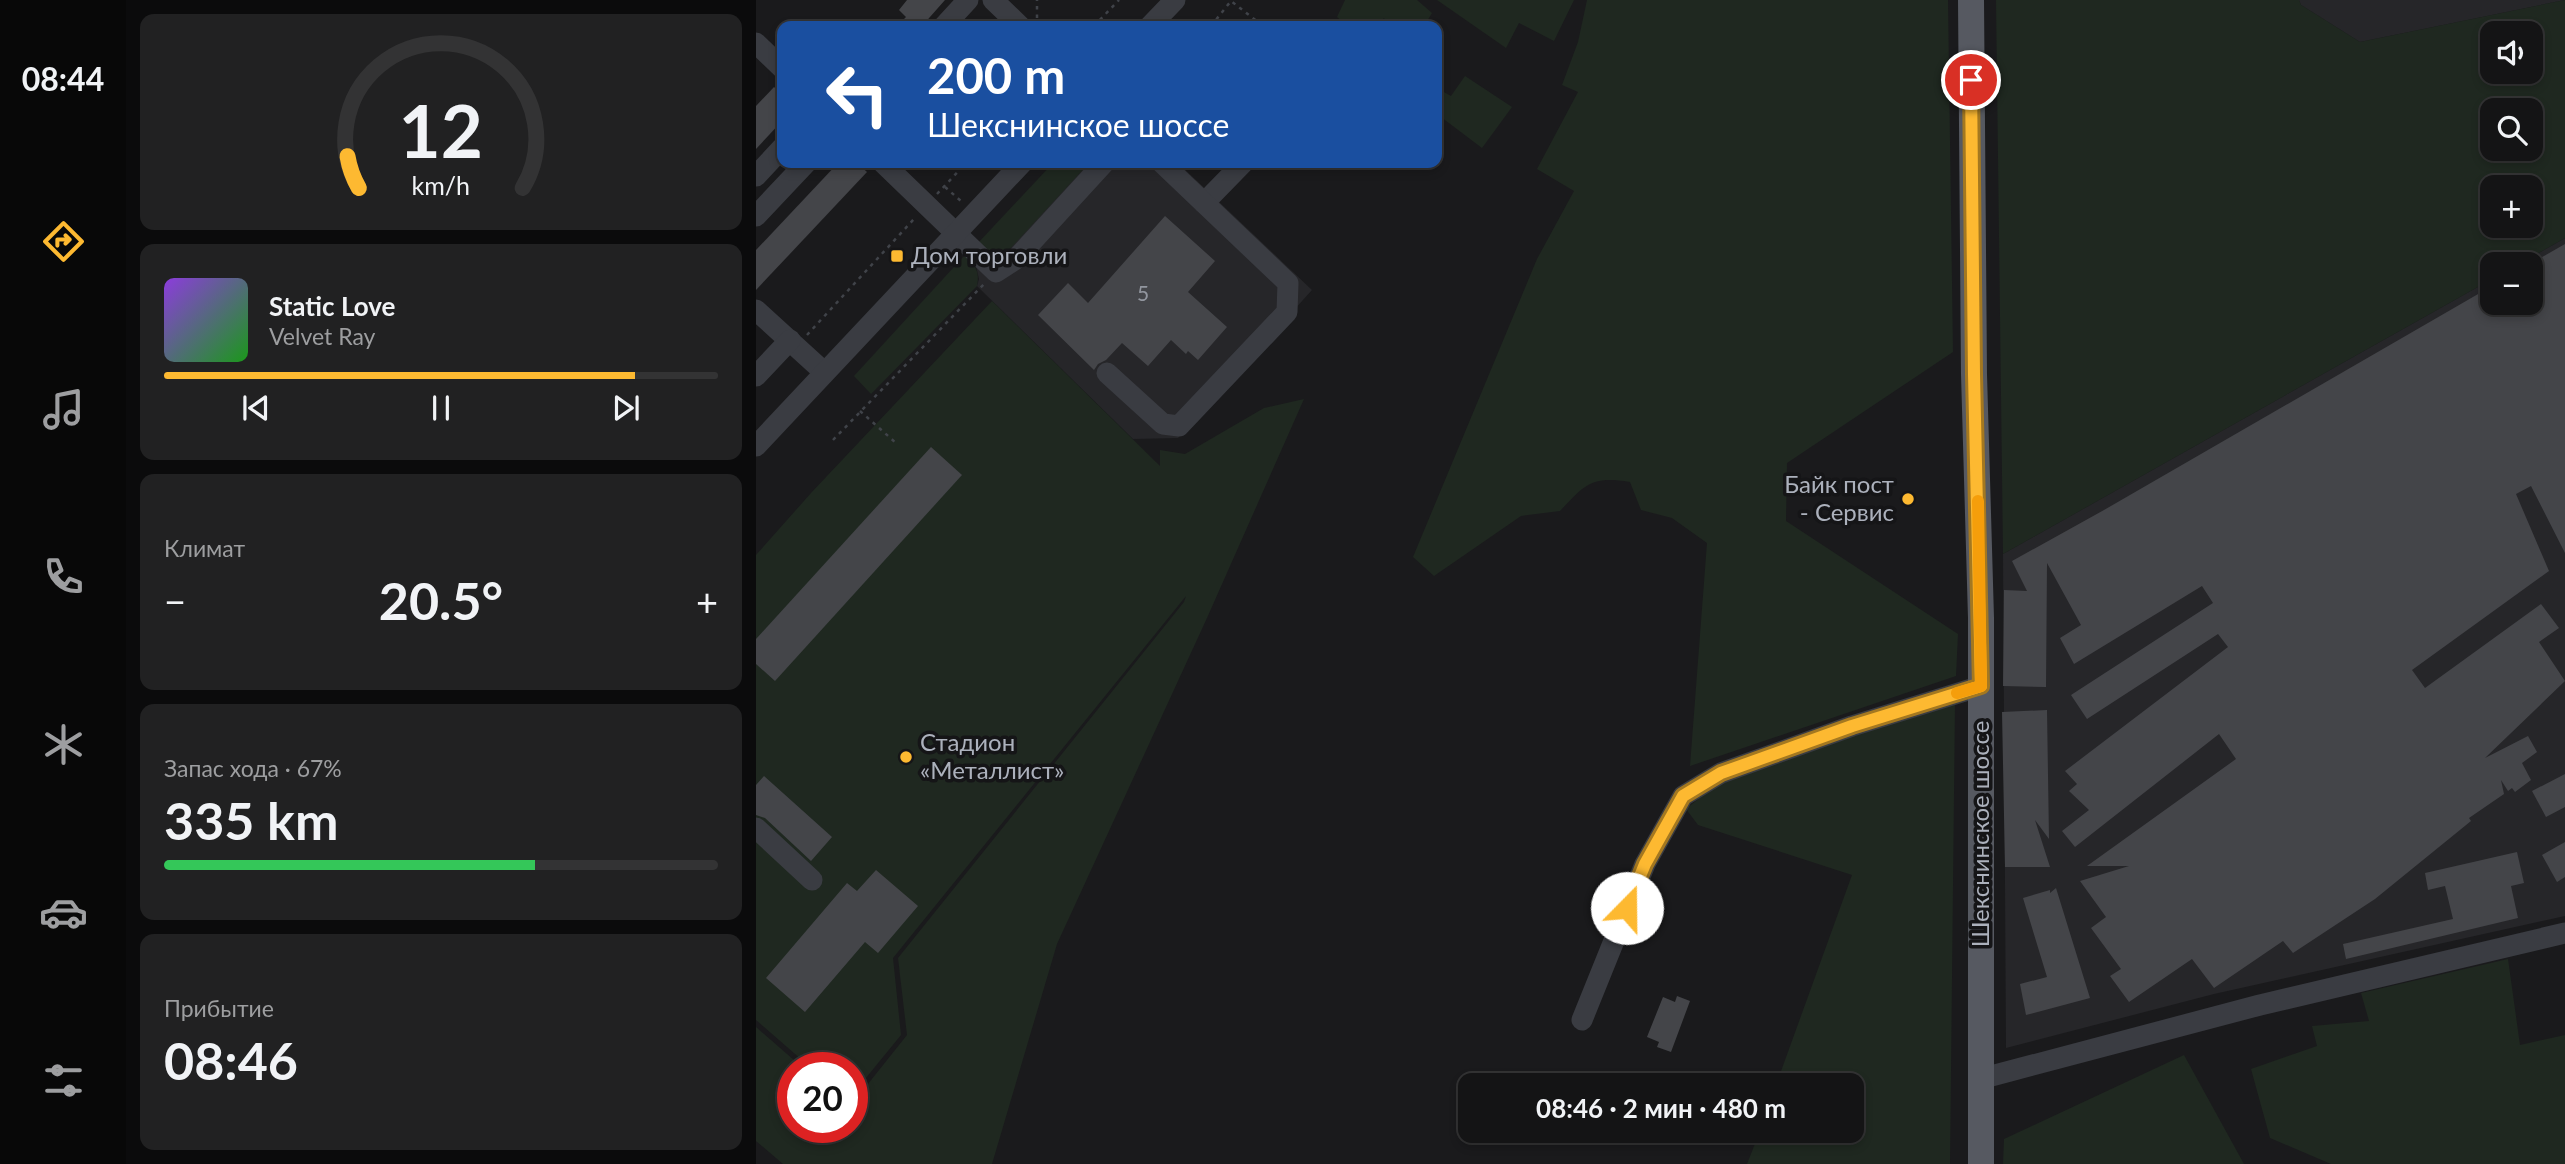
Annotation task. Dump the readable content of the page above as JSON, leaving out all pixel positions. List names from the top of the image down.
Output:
{
  "streets": {
    "main road": ["Шекснинское шоссе"]
  },
  "places": {
    "transit": ["Дом торговли"],
    "other": ["Байк пост - Сервис", "Стадион «Металлист»"]
  },
  "house_numbers": ["5"],
  "page": {
    "tabs": "08:44",
    "map_buttons": ["+", "−"],
    "turn": ["200 m", "Шекснинское шоссе"],
    "song": ["Static Love", "Velvet Ray"],
    "tile": [
      "Климат",
      ["Запас хода · 67%", "335 km"],
      ["Прибытие", "08:46"]
    ],
    "heat": ["−", "20.5°", "+"],
    "limit": "20",
    "trip": "08:46 · 2 мин · 480 m",
    "gauge": ["12", "km/h"]
  }
}
